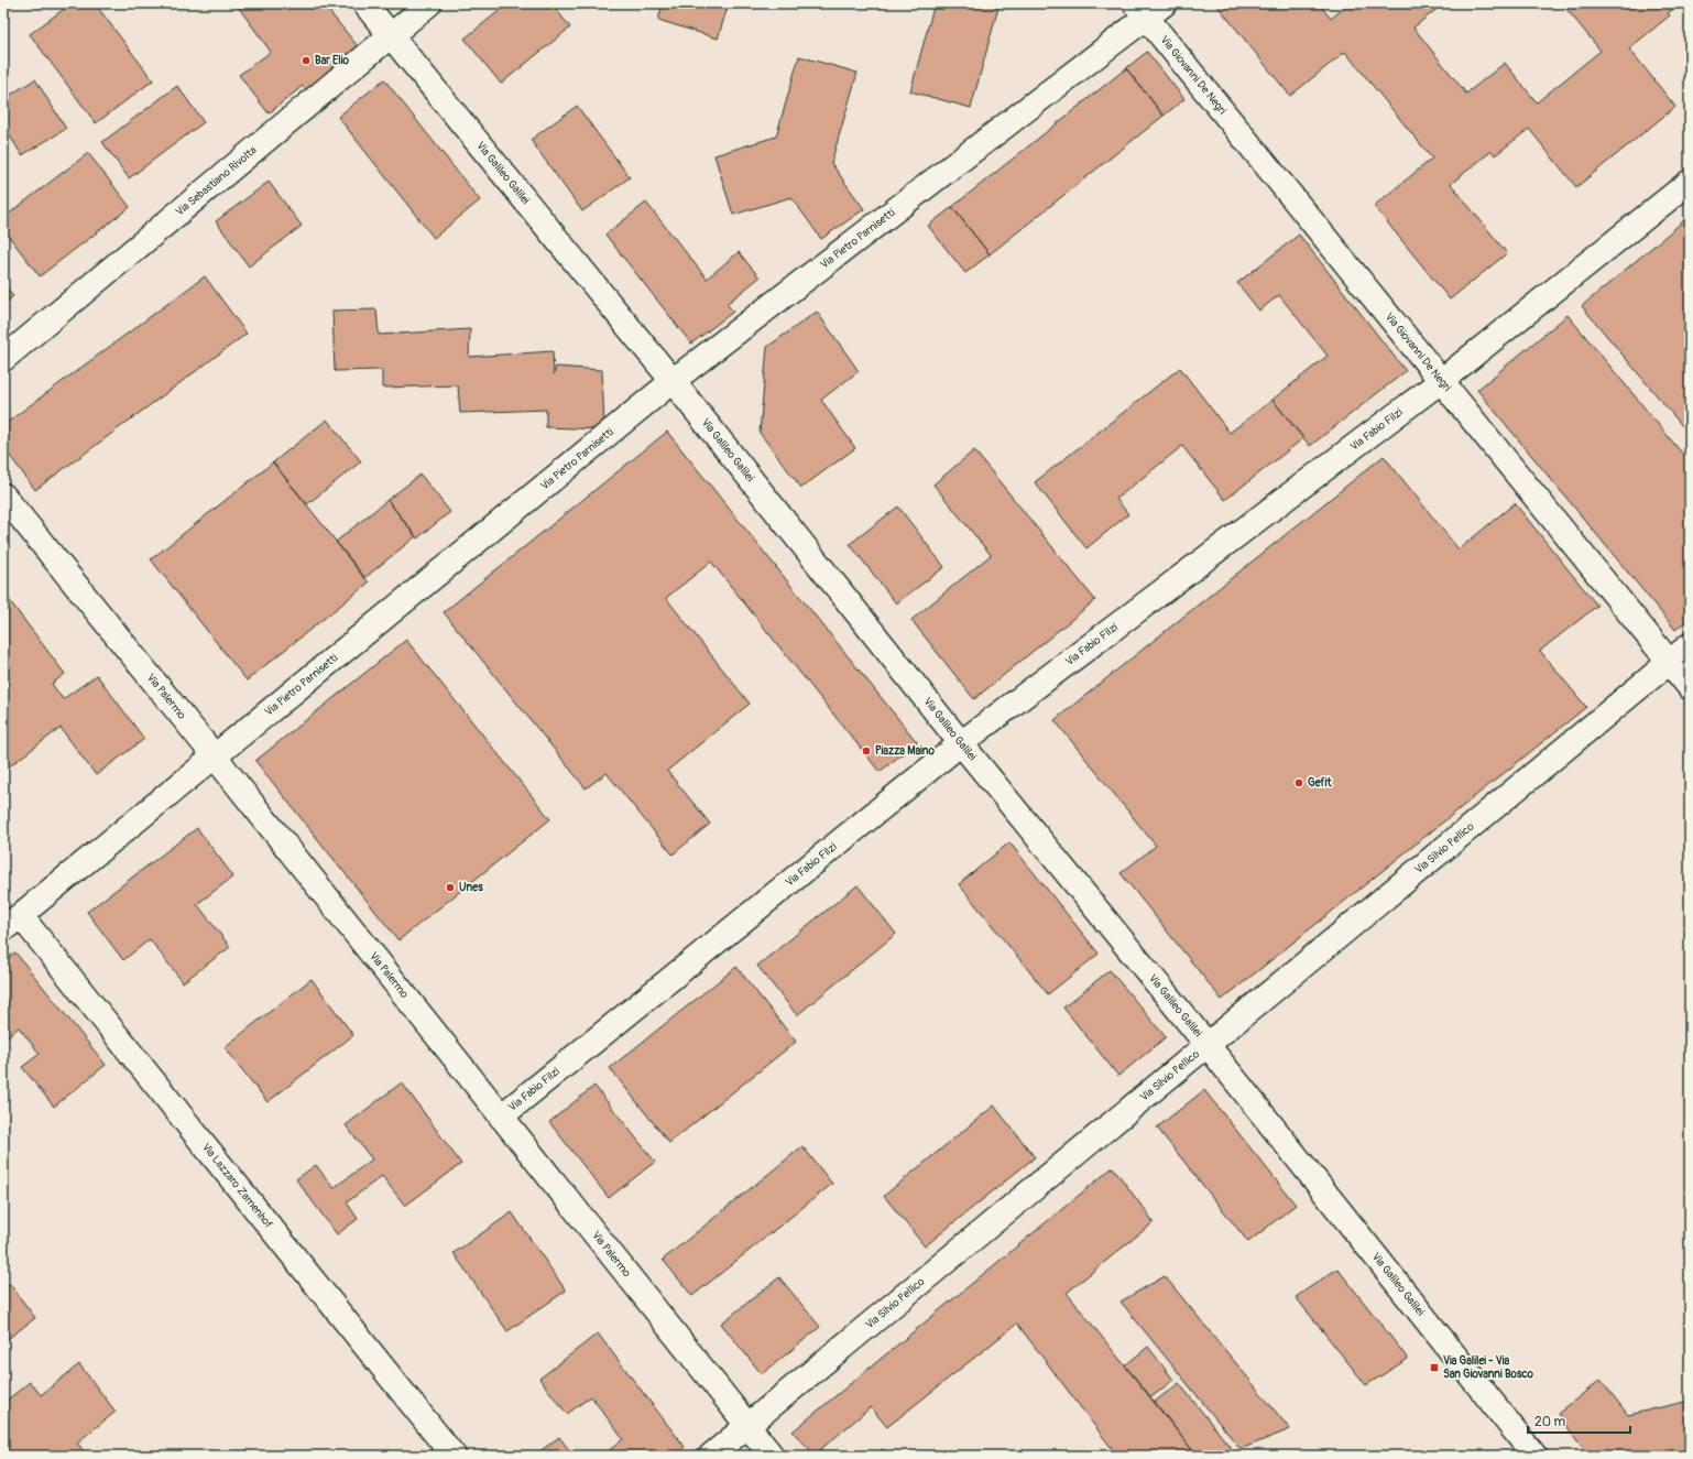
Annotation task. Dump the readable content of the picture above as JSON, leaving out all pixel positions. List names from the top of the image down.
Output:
{
  "streets": {
    "street": [
      "Via Giovanni De Negri",
      "Via Galileo Galilei",
      "Via Sebastiano Rivolta",
      "Via Pietro Parnisetti",
      "Via Fabio Filzi",
      "Via Palermo",
      "Via Silvio Pellico",
      "Via Lazzaro Zamenhof"
    ]
  },
  "crossings": [
    ["Via Giovanni De Negri", "Via Pietro Parnisetti"],
    ["Via Giovanni De Negri", "Via Fabio Filzi"],
    ["Via Giovanni De Negri", "Via Silvio Pellico"],
    ["Via Galileo Galilei", "Via Sebastiano Rivolta"],
    ["Via Galileo Galilei", "Via Pietro Parnisetti"],
    ["Via Galileo Galilei", "Via Fabio Filzi"],
    ["Via Galileo Galilei", "Via Silvio Pellico"],
    ["Via Pietro Parnisetti", "Via Palermo"],
    ["Via Pietro Parnisetti", "Via Lazzaro Zamenhof"],
    ["Via Fabio Filzi", "Via Palermo"],
    ["Via Palermo", "Via Silvio Pellico"]
  ],
  "places": {
    "other": [
      "Bar Elio",
      "Piazza Maino",
      "Gefit",
      "Unes"
    ],
    "transit": ["Via Galilei - Via San Giovanni Bosco"]
  },
  "scale_bar": "20 m"
}
